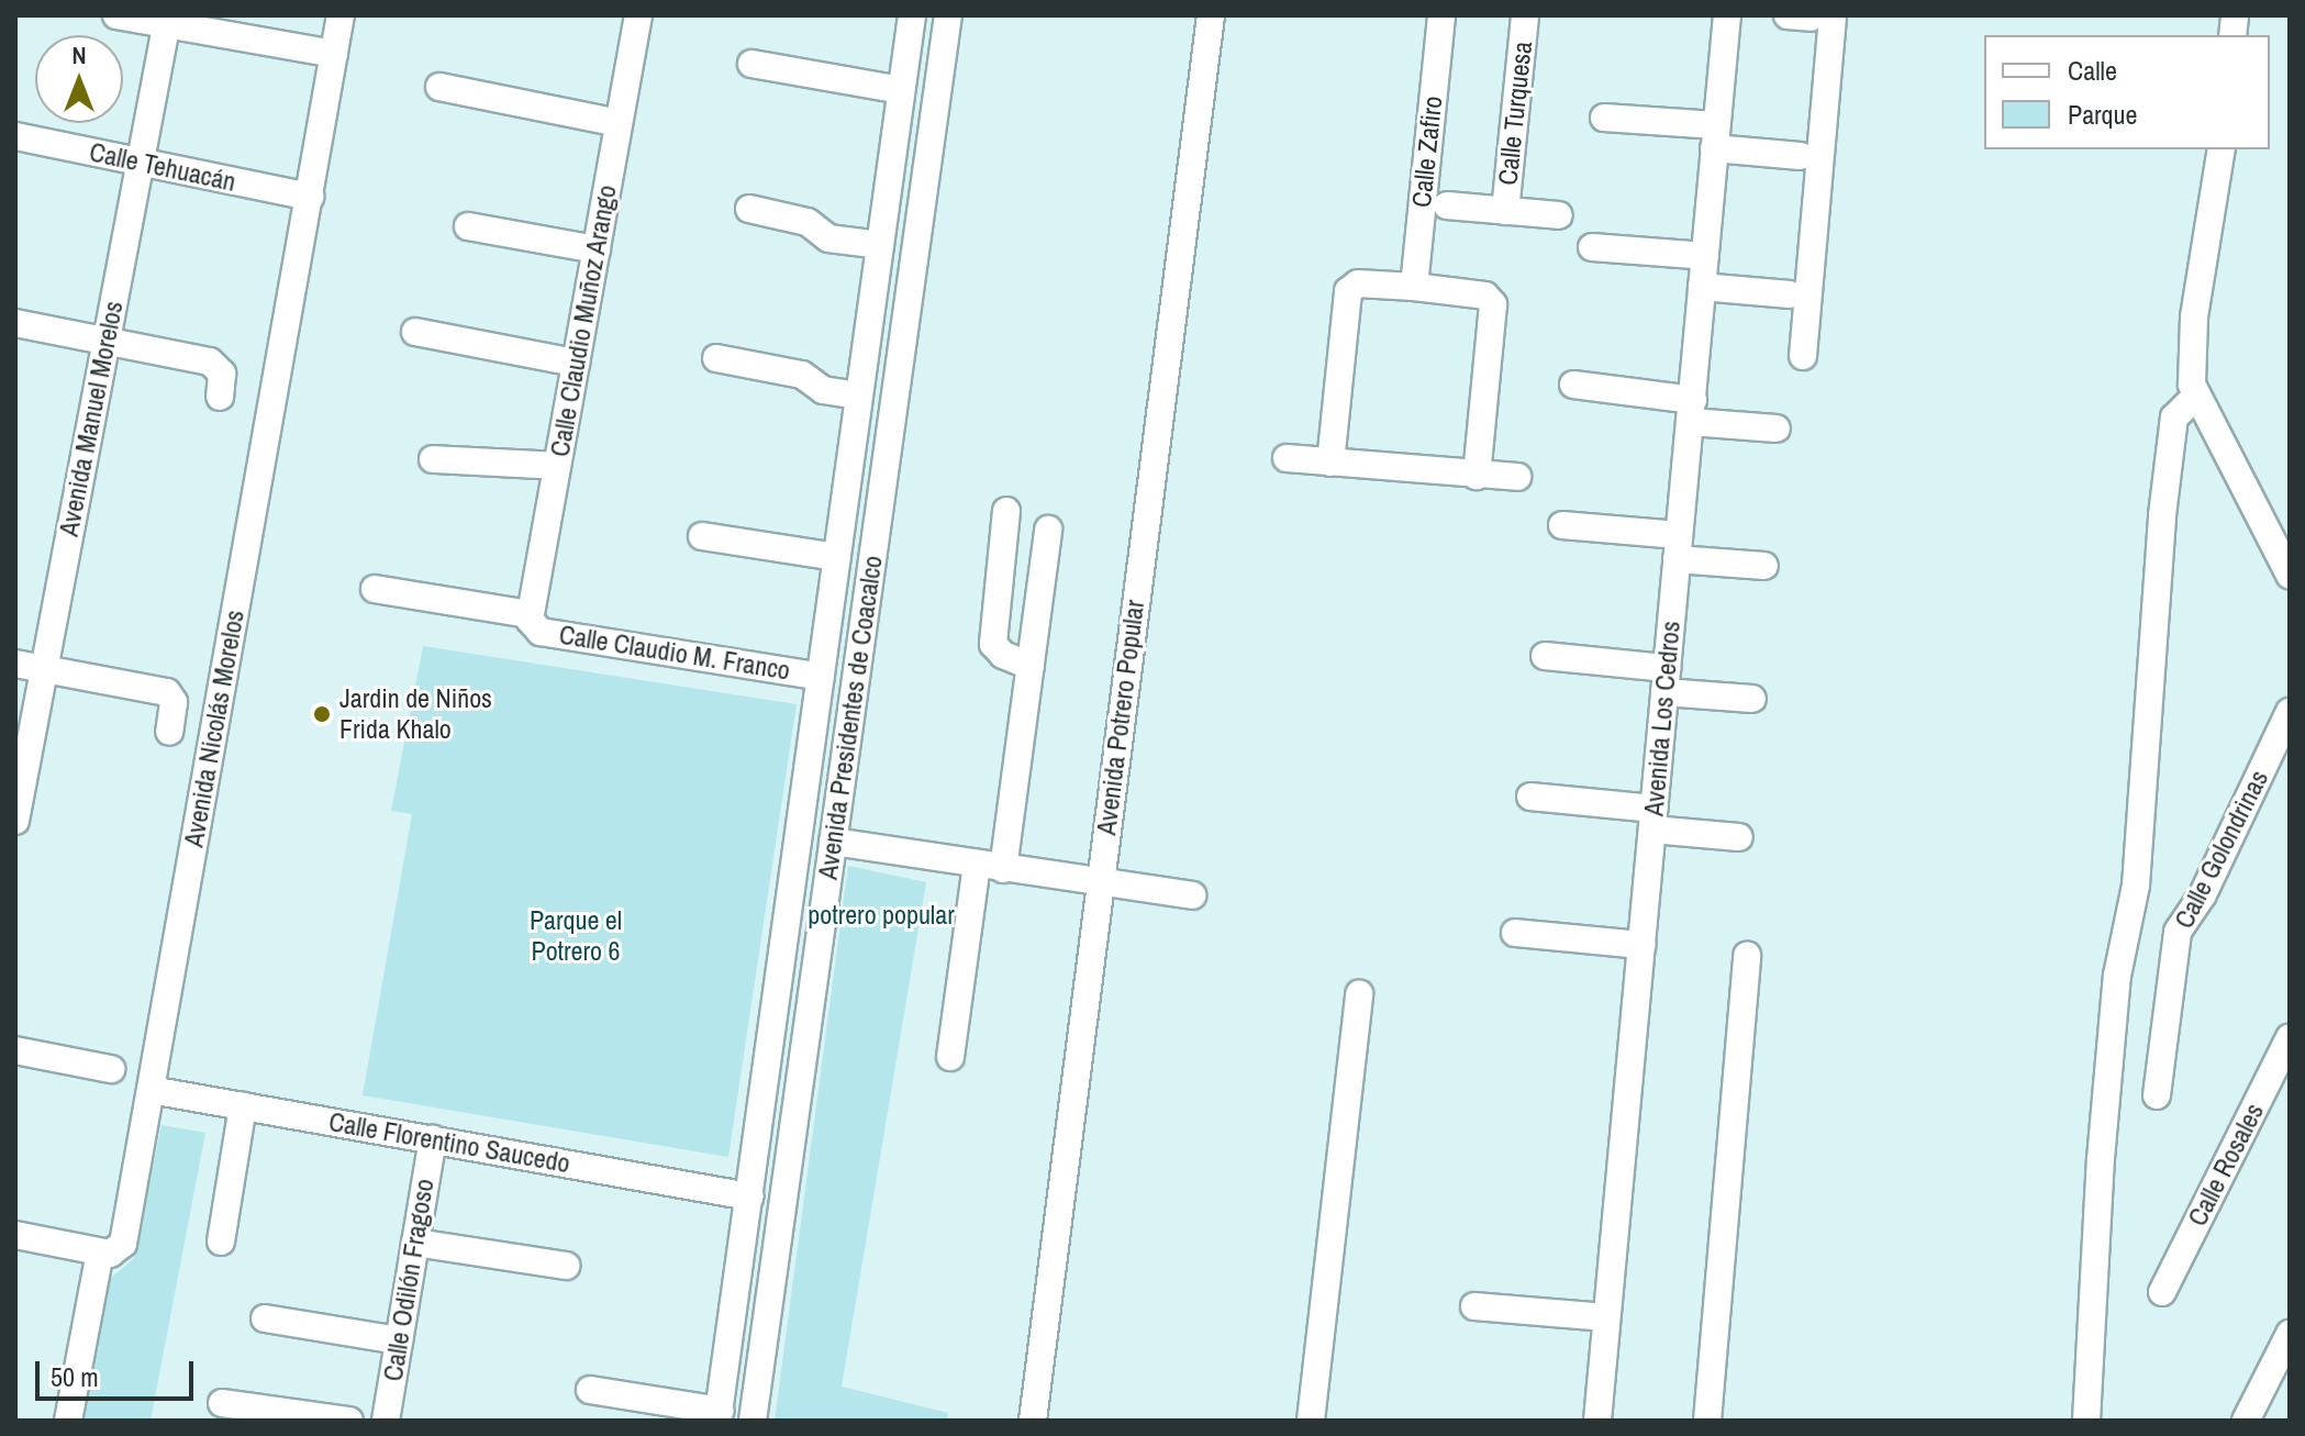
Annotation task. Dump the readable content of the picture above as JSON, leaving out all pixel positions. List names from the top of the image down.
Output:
{
  "streets": {
    "street": [
      "Calle Turquesa",
      "Calle Zafiro",
      "Calle Tehuacán",
      "Calle Claudio Muñoz Arango",
      "Avenida Manuel Morelos",
      "Calle Claudio M. Franco",
      "Avenida Presidentes de Coacalco",
      "Avenida Potrero Popular",
      "Avenida Los Cedros",
      "Avenida Nicolás Morelos",
      "Calle Golondrinas",
      "Calle Florentino Saucedo",
      "Calle Rosales",
      "Calle Odilón Fragoso"
    ]
  },
  "crossings": [
    ["Calle Tehuacán", "Avenida Manuel Morelos"],
    ["Calle Tehuacán", "Avenida Nicolás Morelos"],
    ["Calle Claudio Muñoz Arango", "Calle Claudio M. Franco"],
    ["Calle Claudio M. Franco", "Avenida Presidentes de Coacalco"],
    ["Avenida Presidentes de Coacalco", "Calle Florentino Saucedo"],
    ["Avenida Nicolás Morelos", "Calle Florentino Saucedo"],
    ["Calle Florentino Saucedo", "Calle Odilón Fragoso"]
  ],
  "parks": ["potrero popular", "Parque el Potrero 6"],
  "places": ["Jardin de Niños Frida Khalo"],
  "legend": ["Calle", "Parque"],
  "scale_bar": "50 m",
  "north": "top"
}
